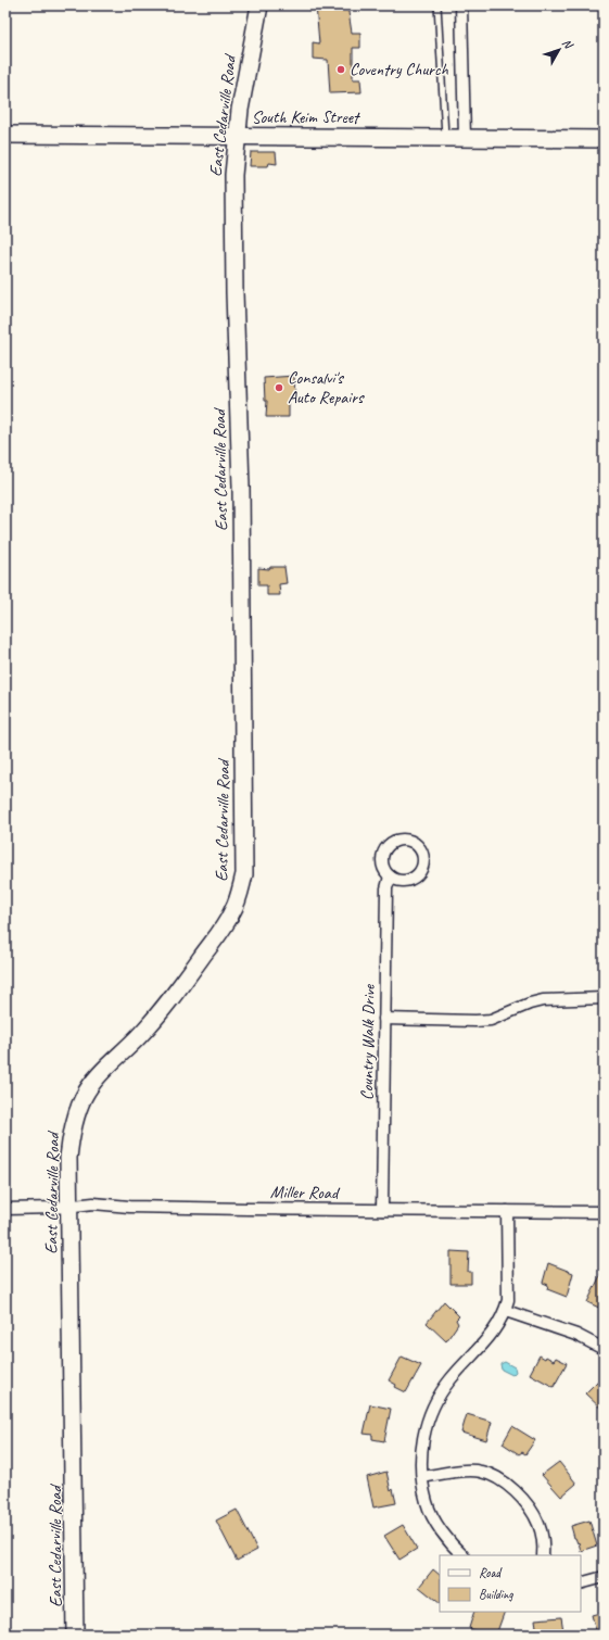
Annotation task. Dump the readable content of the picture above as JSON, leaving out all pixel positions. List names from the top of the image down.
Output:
{
  "streets": {
    "street": [
      "East Cedarville Road",
      "South Keim Street",
      "Country Walk Drive",
      "Miller Road"
    ]
  },
  "crossings": [
    ["East Cedarville Road", "South Keim Street"],
    ["East Cedarville Road", "Miller Road"],
    ["Country Walk Drive", "Miller Road"]
  ],
  "places": ["Coventry Church", "Consalvi's Auto Repairs"],
  "legend": ["Road", "Building"],
  "north": "top right"
}
